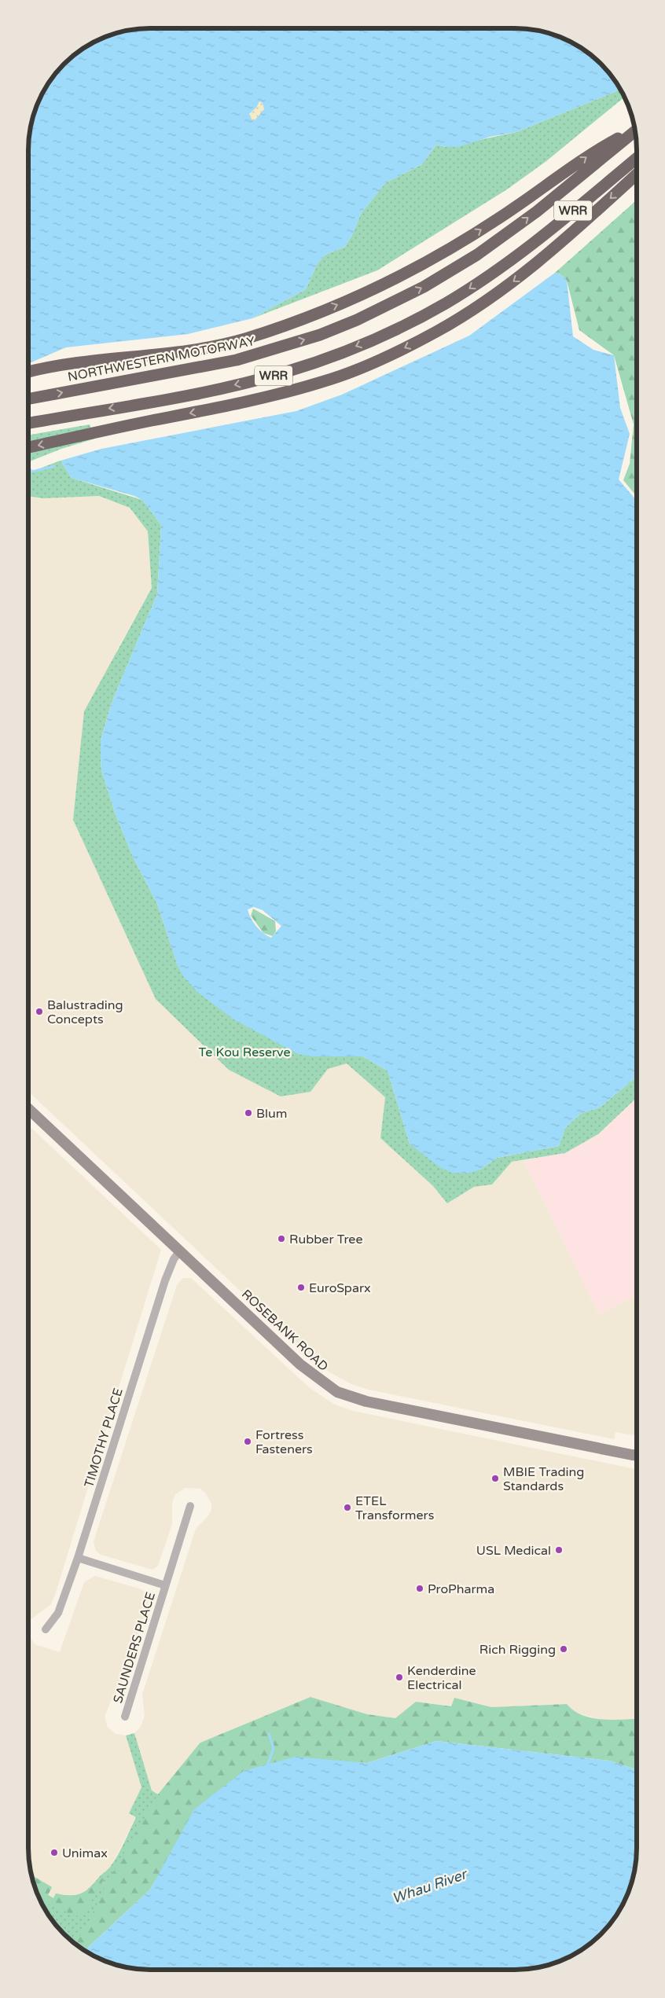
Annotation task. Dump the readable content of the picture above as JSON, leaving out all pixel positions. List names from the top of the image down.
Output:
{
  "streets": {
    "highway": ["WRR", "NORTHWESTERN MOTORWAY"],
    "main road": ["ROSEBANK ROAD"],
    "street": ["TIMOTHY PLACE", "SAUNDERS PLACE"]
  },
  "crossings": [
    ["ROSEBANK ROAD", "TIMOTHY PLACE"],
    ["TIMOTHY PLACE", "SAUNDERS PLACE"]
  ],
  "water": ["Whau River"],
  "parks": ["Te Kou Reserve"],
  "places": [
    "Balustrading Concepts",
    "Blum",
    "Rubber Tree",
    "EuroSparx",
    "Fortress Fasteners",
    "MBIE Trading Standards",
    "ETEL Transformers",
    "USL Medical",
    "ProPharma",
    "Rich Rigging",
    "Kenderdine Electrical",
    "Unimax"
  ]
}
